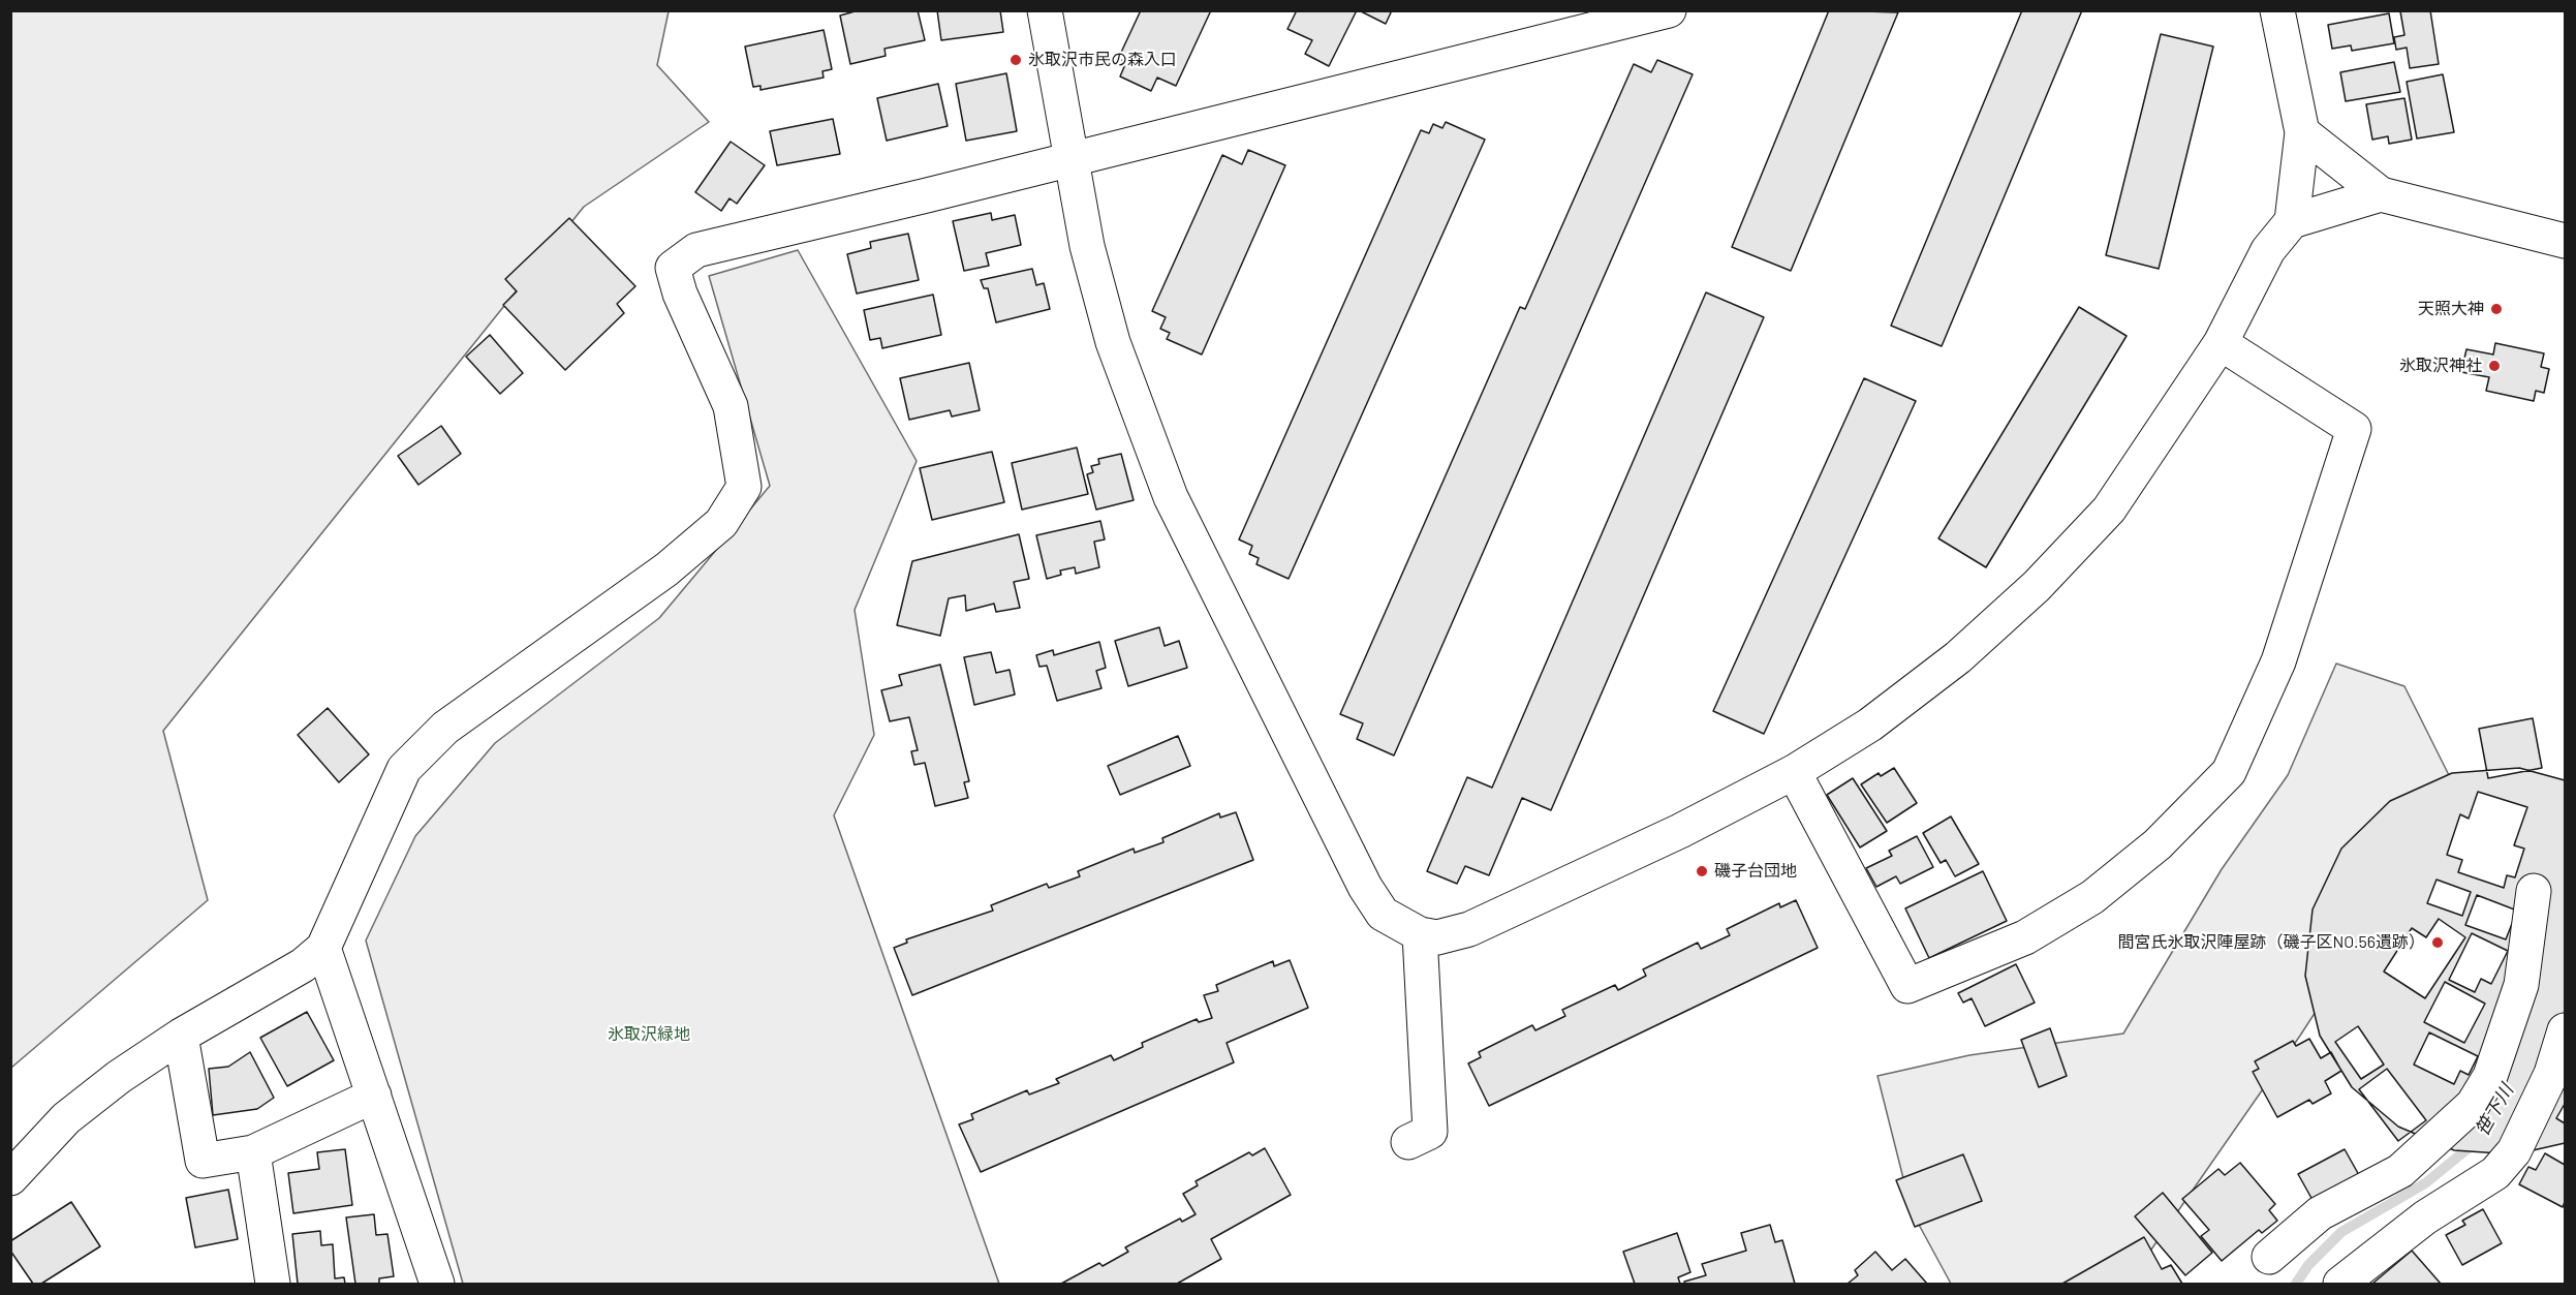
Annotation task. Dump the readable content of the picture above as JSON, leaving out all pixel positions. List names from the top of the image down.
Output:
{
  "water": ["笹下川"],
  "parks": ["氷取沢緑地"],
  "places": [
    "氷取沢市民の森入口",
    "天照大神",
    "氷取沢神社",
    "磯子台団地",
    "間宮氏氷取沢陣屋跡（磯子区NO.56遺跡）"
  ]
}
